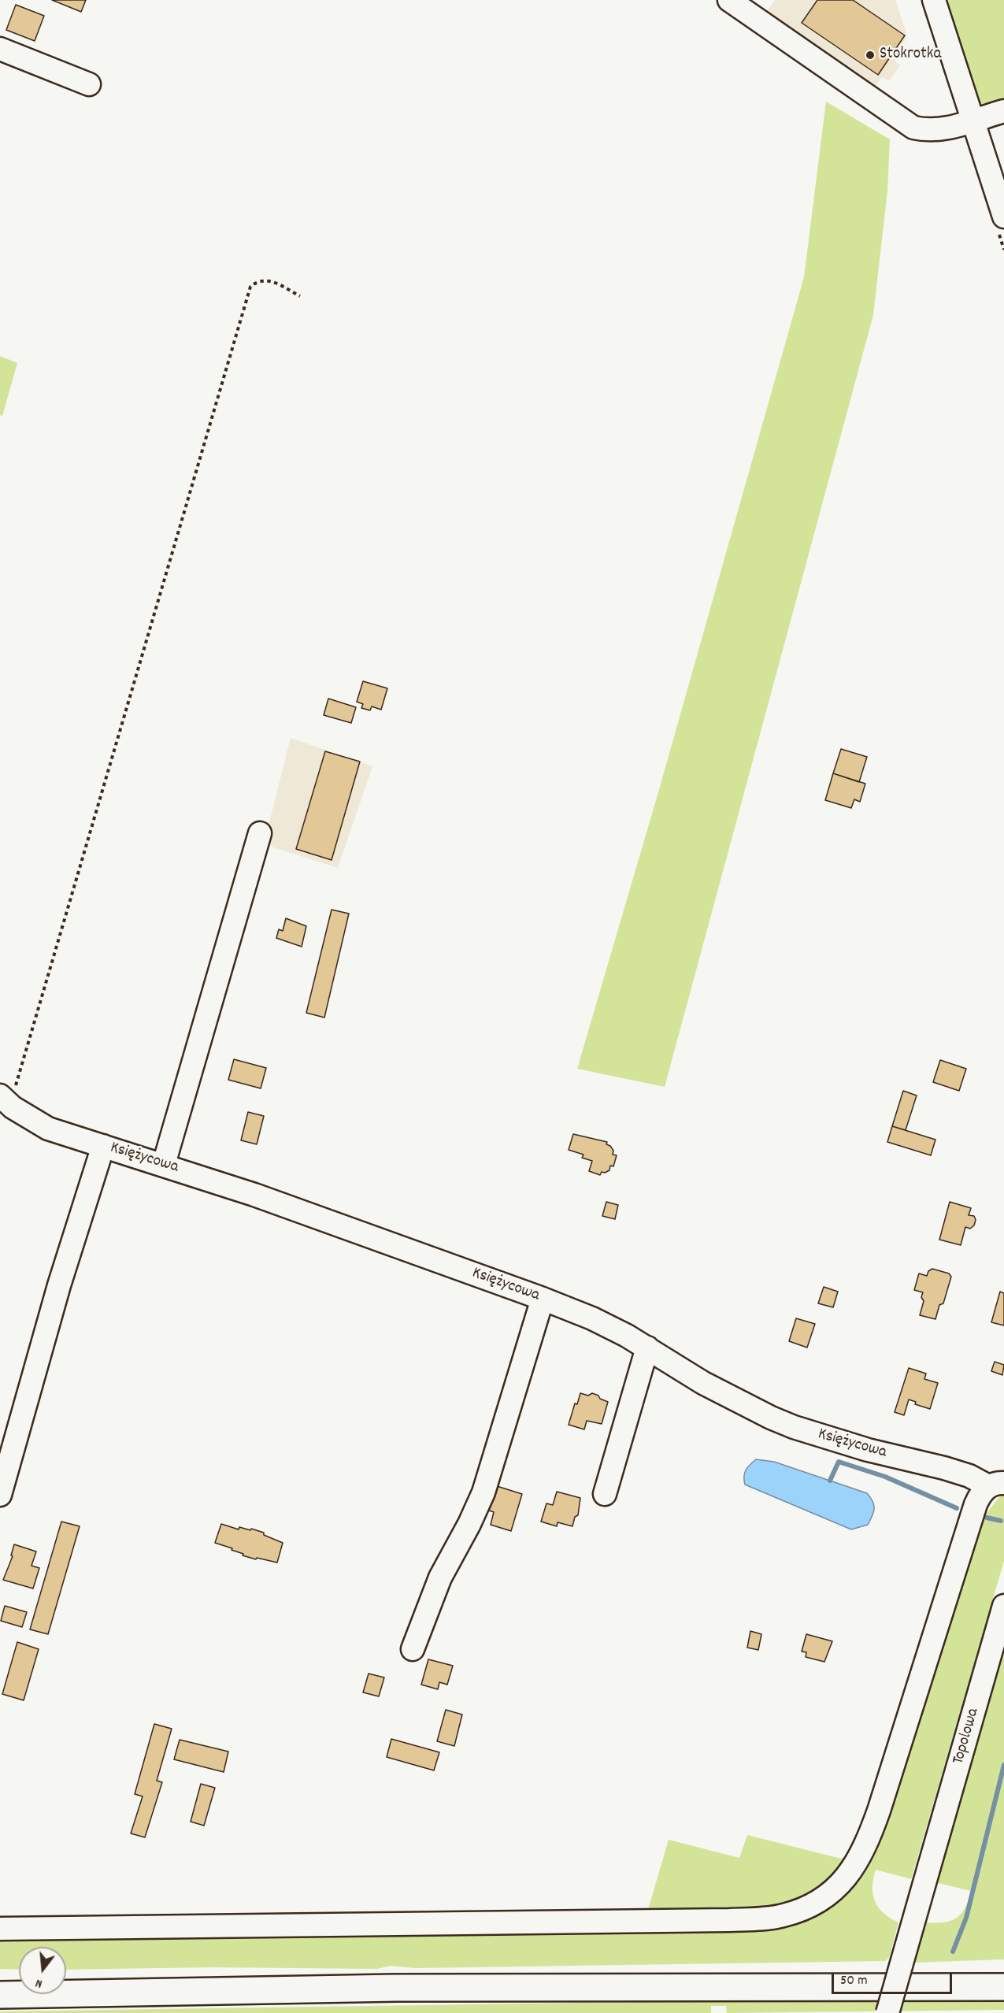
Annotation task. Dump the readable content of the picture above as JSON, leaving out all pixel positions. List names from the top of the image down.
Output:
{
  "streets": {
    "street": ["Księżycowa", "Topolowa"]
  },
  "places": ["Stokrotka"],
  "scale_bar": "50 m",
  "north": "bottom"
}
